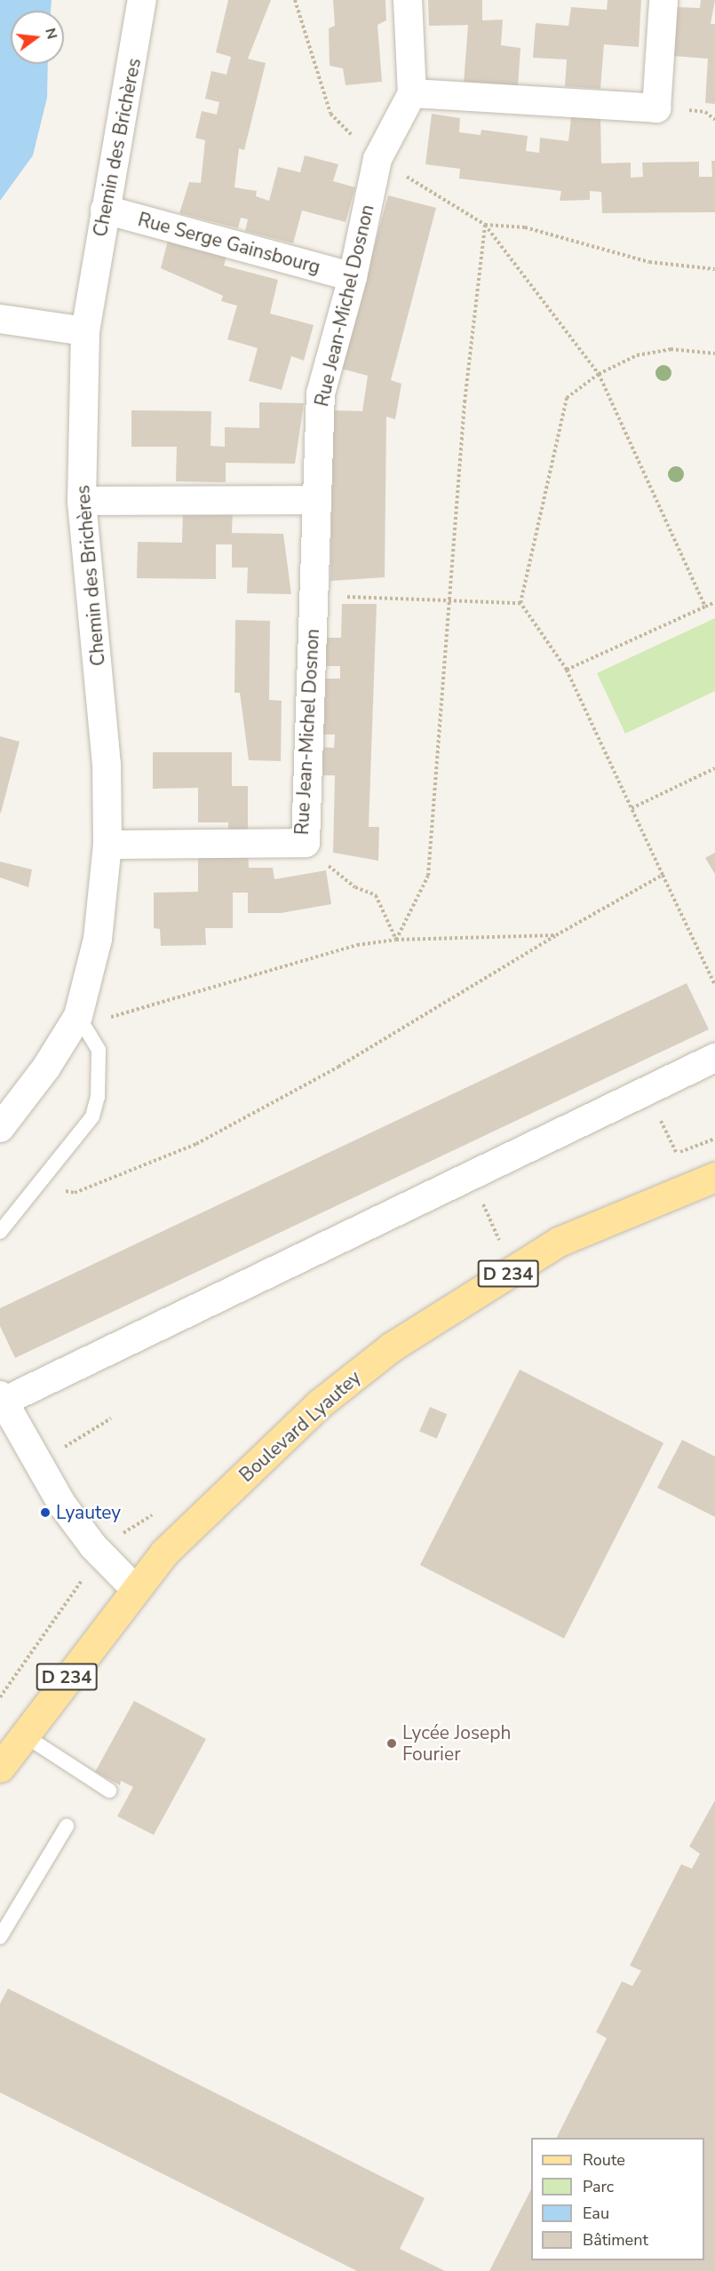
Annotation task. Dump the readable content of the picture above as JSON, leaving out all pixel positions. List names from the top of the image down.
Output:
{
  "streets": {
    "main road": ["D 234", "Boulevard Lyautey"],
    "street": ["Chemin des Brichères", "Rue Serge Gainsbourg", "Rue Jean-Michel Dosnon"]
  },
  "crossings": [
    ["Chemin des Brichères", "Rue Serge Gainsbourg"],
    ["Chemin des Brichères", "Rue Jean-Michel Dosnon"],
    ["Rue Serge Gainsbourg", "Rue Jean-Michel Dosnon"]
  ],
  "places": ["Lyautey", "Lycée Joseph Fourier"],
  "legend": [
    "Route",
    "Parc",
    "Eau",
    "Bâtiment"
  ],
  "north": "right"
}
